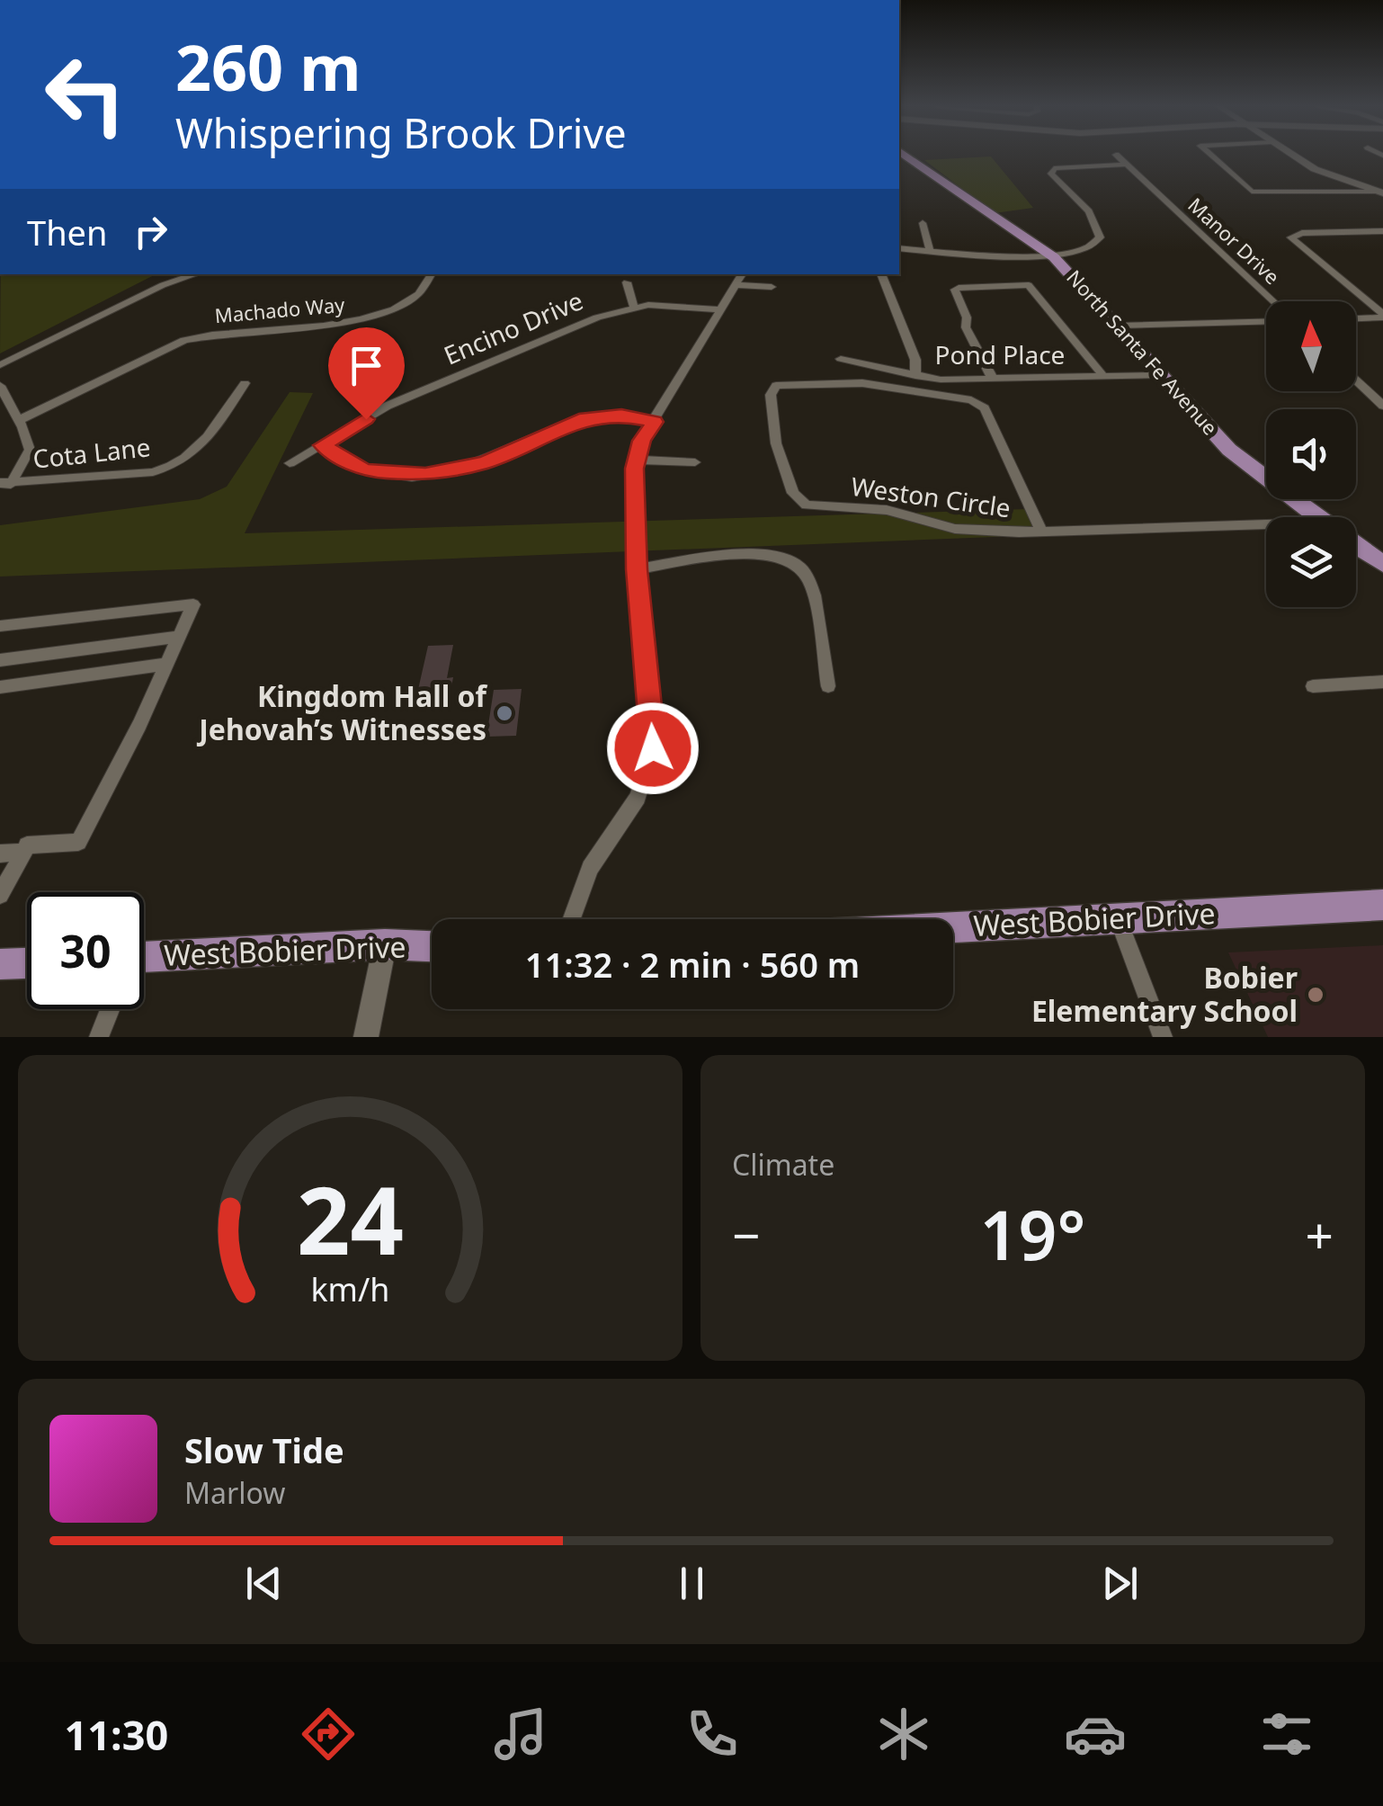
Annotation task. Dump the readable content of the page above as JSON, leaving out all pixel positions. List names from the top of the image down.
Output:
{
  "streets": {
    "main road": ["North Santa Fe Avenue", "West Bobier Drive"],
    "street": [
      "Manor Drive",
      "Machado Way",
      "Encino Drive",
      "Pond Place",
      "Cota Lane",
      "Weston Circle"
    ]
  },
  "crossings": [
    ["North Santa Fe Avenue", "Pond Place"]
  ],
  "places": ["Kingdom Hall of Jehovah’s Witnesses", "Bobier Elementary School"],
  "north": "top",
  "page": {
    "turn": ["260 m", "Whispering Brook Drive"],
    "then": "Then",
    "limit": "30",
    "trip": "11:32 · 2 min · 560 m",
    "tile": "Climate",
    "heat": ["−", "19°", "+"],
    "song": ["Slow Tide", "Marlow"],
    "tabs": "11:30",
    "gauge": ["24", "km/h"]
  }
}
